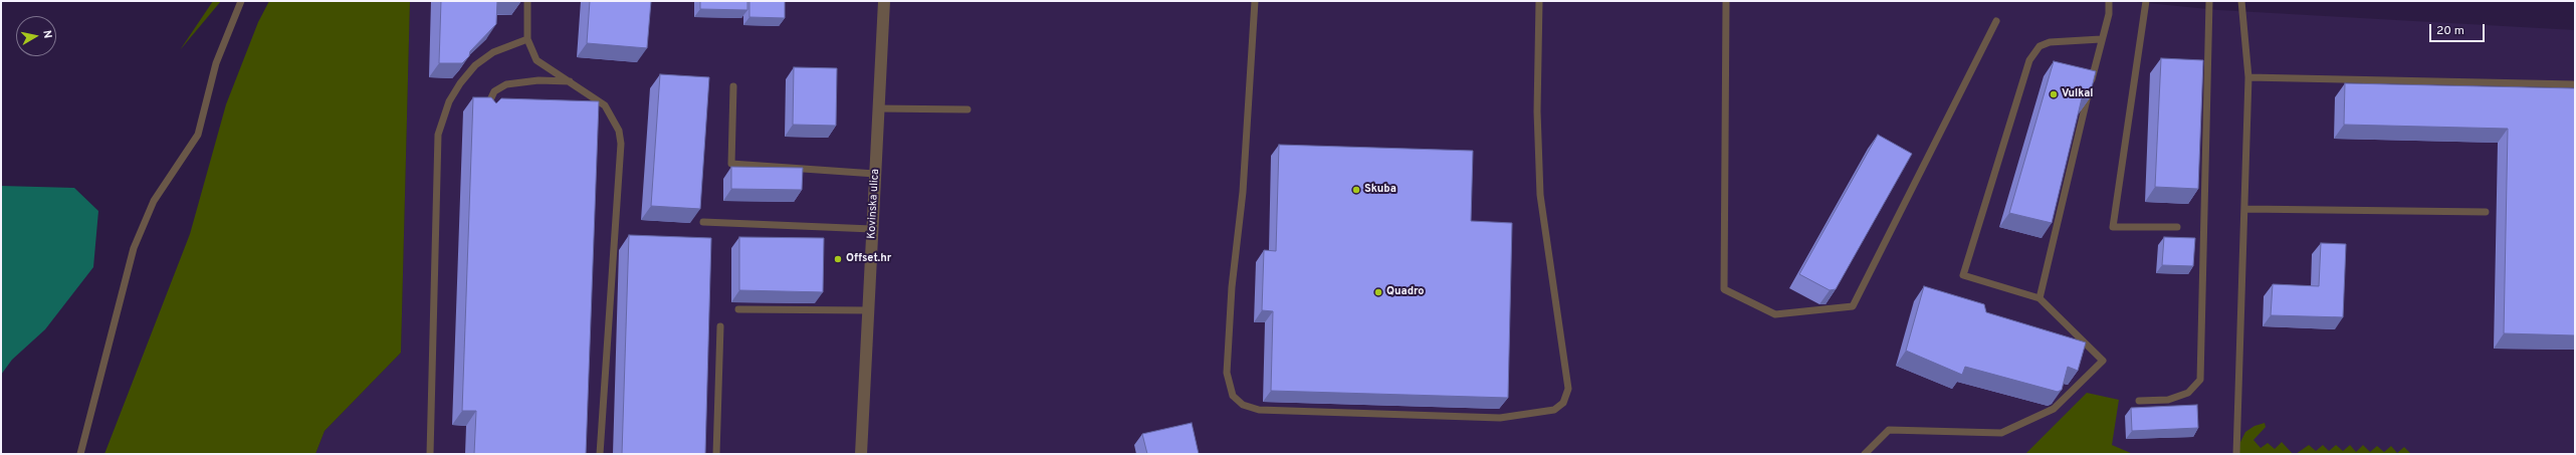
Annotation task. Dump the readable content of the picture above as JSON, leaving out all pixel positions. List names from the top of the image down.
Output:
{
  "streets": {
    "street": ["Kovinska ulica"]
  },
  "places": [
    "Vulkal",
    "Skuba",
    "Offset.hr",
    "Quadro"
  ],
  "scale_bar": "20 m",
  "north": "right"
}
